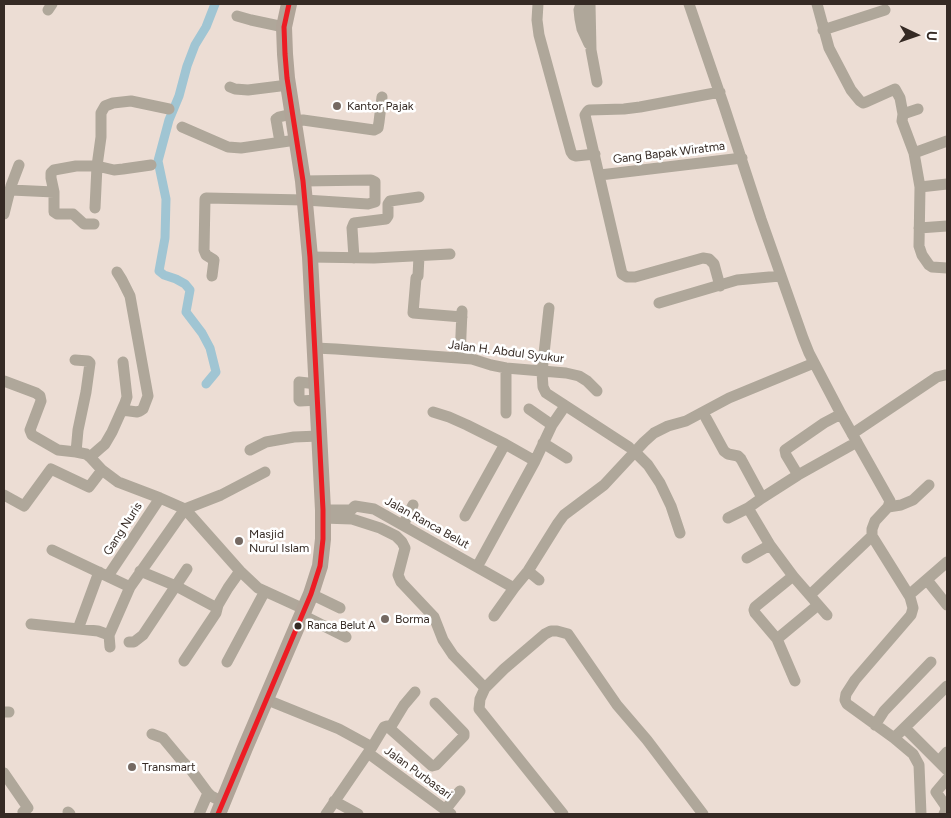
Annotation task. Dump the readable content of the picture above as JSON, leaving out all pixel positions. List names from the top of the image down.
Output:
{
  "streets": {
    "street": [
      "Gang Bapak Wiratma",
      "Jalan H. Abdul Syukur",
      "Jalan Ranca Belut",
      "Gang Nuris",
      "Jalan Purbasari"
    ]
  },
  "places": [
    "Kantor Pajak",
    "Masjid Nurul Islam",
    "Borma",
    "Ranca Belut A",
    "Transmart"
  ],
  "north": "right"
}
